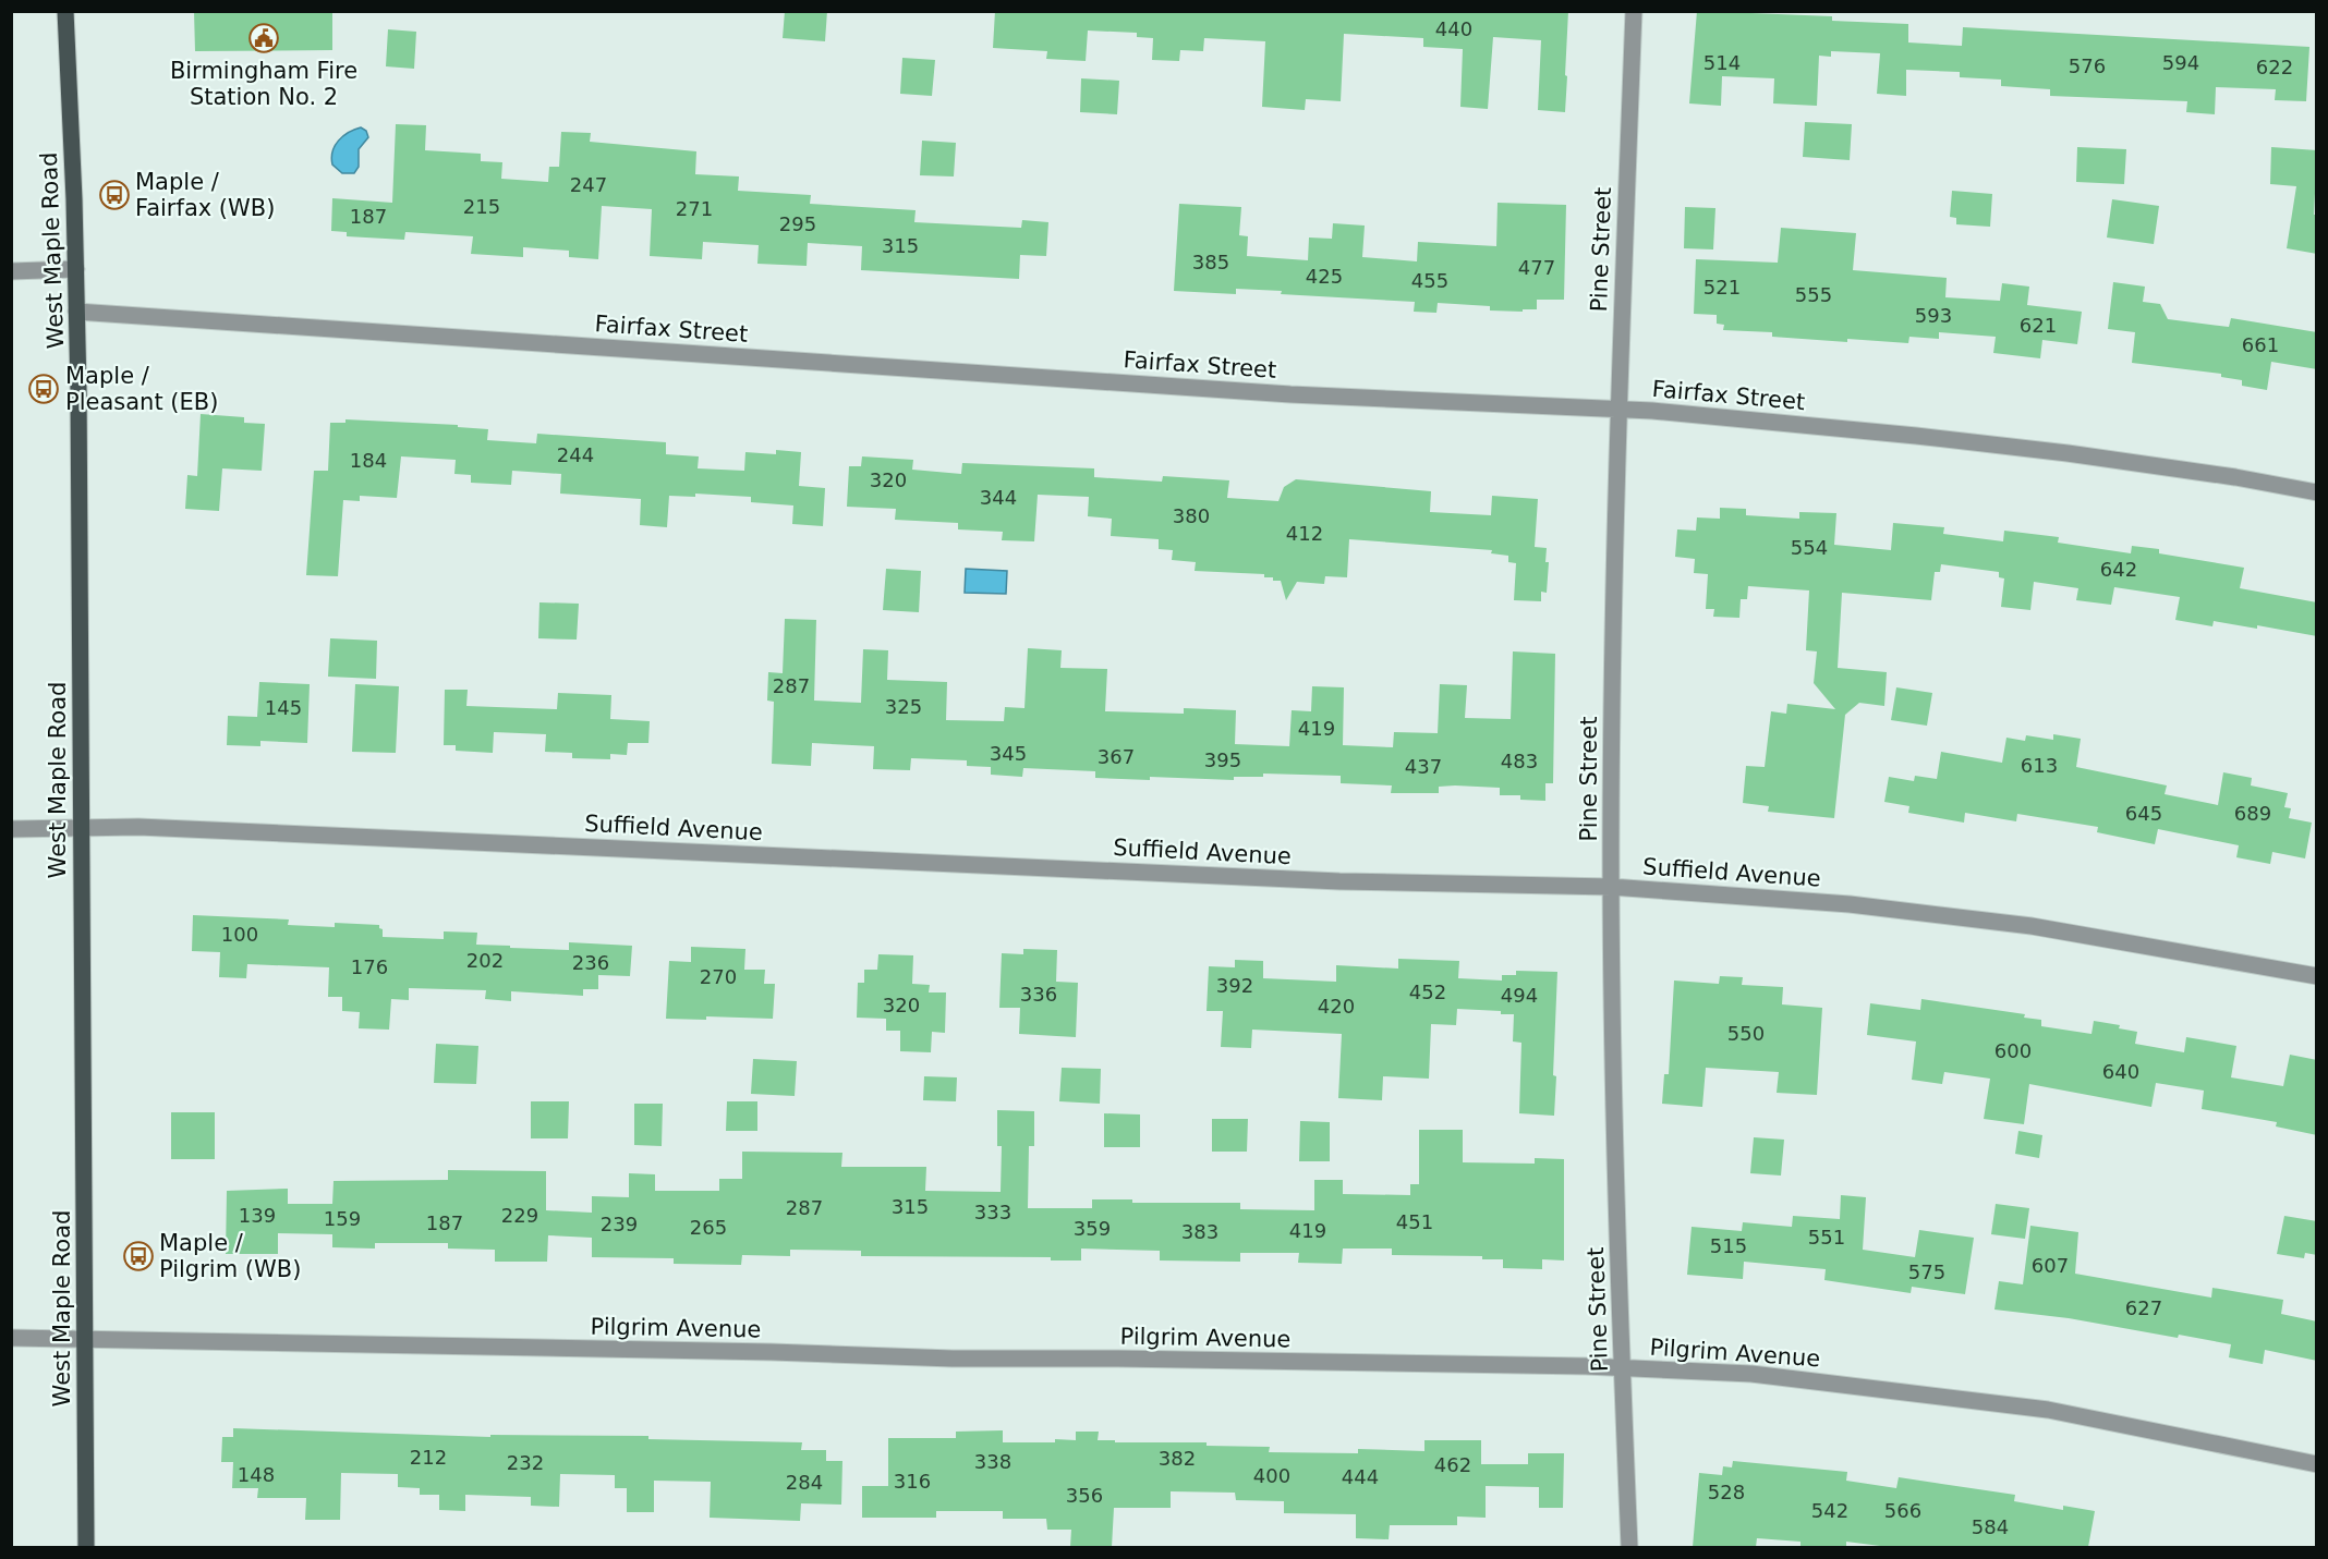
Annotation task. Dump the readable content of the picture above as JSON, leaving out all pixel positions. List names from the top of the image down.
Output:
{
  "streets": {
    "main road": ["West Maple Road"],
    "street": [
      "Pine Street",
      "Fairfax Street",
      "Suffield Avenue",
      "Pilgrim Avenue"
    ]
  },
  "crossings": [
    ["Pine Street", "Fairfax Street"],
    ["Pine Street", "Suffield Avenue"],
    ["Pine Street", "Pilgrim Avenue"],
    ["West Maple Road", "Fairfax Street"],
    ["West Maple Road", "Suffield Avenue"],
    ["West Maple Road", "Pilgrim Avenue"]
  ],
  "places": {
    "public building": ["Birmingham Fire Station No. 2"],
    "bus stop": ["Maple / Fairfax (WB)", "Maple / Pleasant (EB)", "Maple / Pilgrim (WB)"]
  },
  "house_numbers": [
    "440",
    "514",
    "594",
    "576",
    "622",
    "247",
    "215",
    "271",
    "187",
    "295",
    "315",
    "385",
    "477",
    "425",
    "455",
    "521",
    "555",
    "593",
    "621",
    "661",
    "244",
    "184",
    "320",
    "344",
    "380",
    "412",
    "554",
    "642",
    "287",
    "325",
    "145",
    "419",
    "345",
    "367",
    "395",
    "483",
    "613",
    "437",
    "645",
    "689",
    "100",
    "202",
    "236",
    "176",
    "270",
    "392",
    "452",
    "336",
    "494",
    "320",
    "420",
    "550",
    "600",
    "640",
    "315",
    "287",
    "333",
    "139",
    "229",
    "159",
    "451",
    "187",
    "239",
    "265",
    "359",
    "419",
    "383",
    "551",
    "515",
    "607",
    "575",
    "627",
    "212",
    "382",
    "338",
    "232",
    "462",
    "148",
    "400",
    "444",
    "316",
    "284",
    "528",
    "356",
    "542",
    "566",
    "584"
  ]
}
